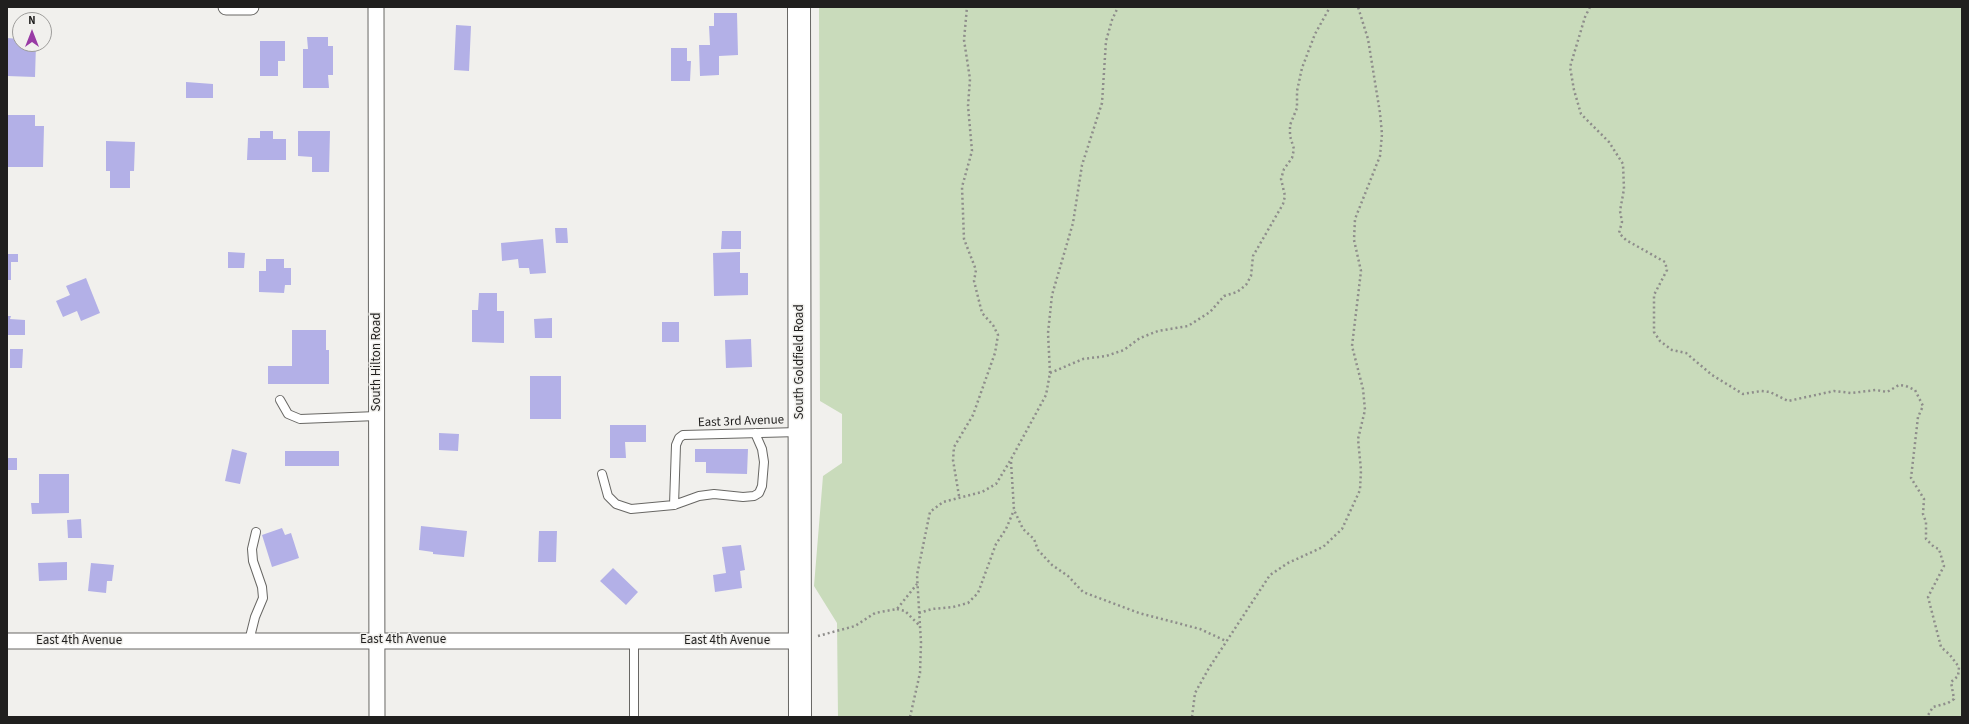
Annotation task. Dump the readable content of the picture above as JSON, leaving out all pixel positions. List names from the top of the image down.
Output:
{
  "streets": {
    "main road": ["South Goldfield Road"],
    "street": ["South Hilton Road", "East 4th Avenue"],
    "lane": ["East 3rd Avenue"]
  },
  "crossings": [
    ["South Hilton Road", "East 4th Avenue"],
    ["South Goldfield Road", "East 3rd Avenue"],
    ["South Goldfield Road", "East 4th Avenue"]
  ],
  "north": "top"
}
